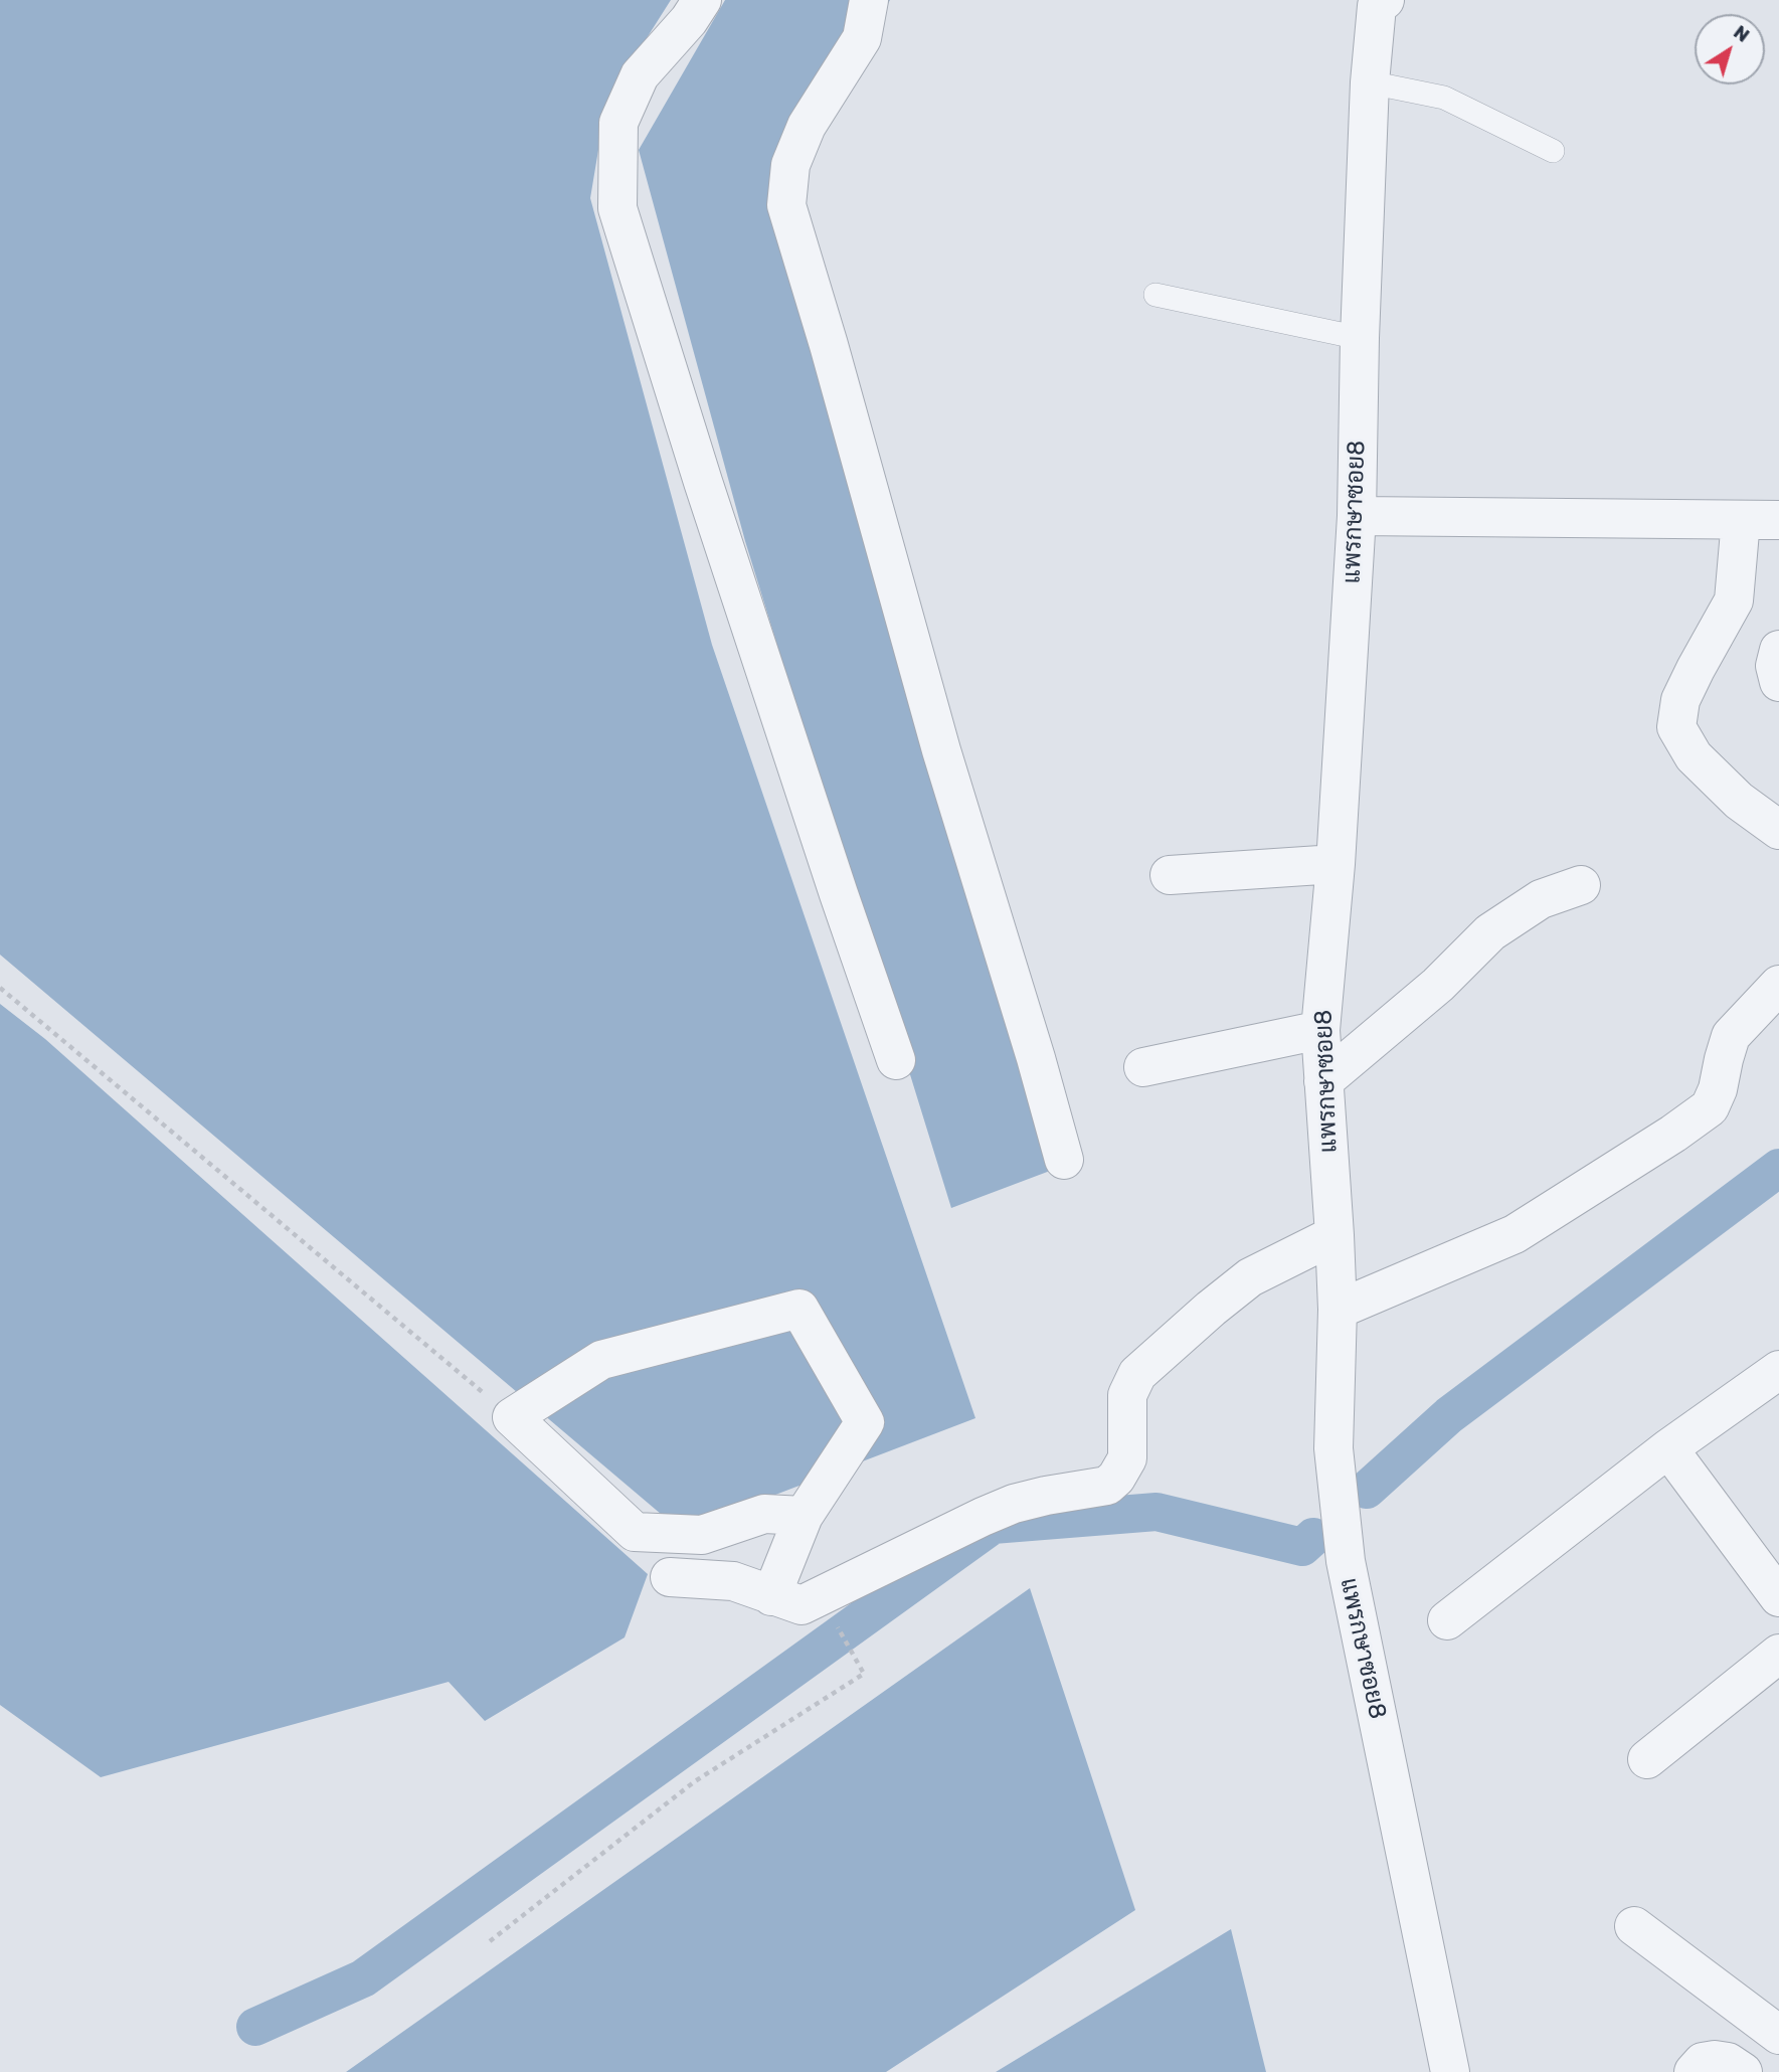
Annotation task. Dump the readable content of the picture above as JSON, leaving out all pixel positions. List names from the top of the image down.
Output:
{
  "streets": {
    "street": ["แพรกษาซอย8"]
  },
  "north": "top right"
}
